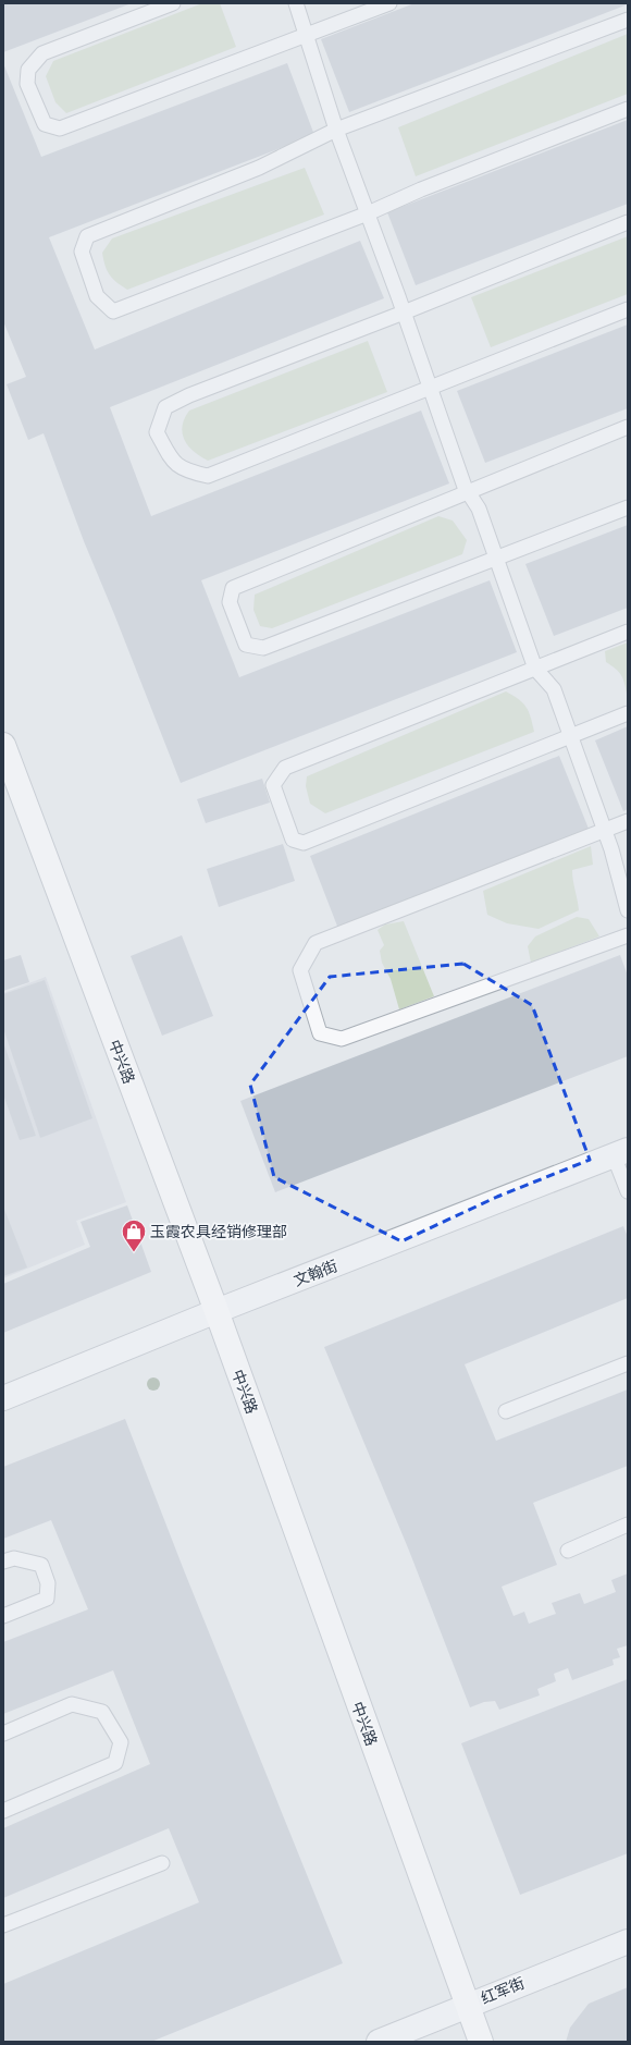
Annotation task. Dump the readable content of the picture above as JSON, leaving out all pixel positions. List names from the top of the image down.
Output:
{
  "streets": {
    "main road": ["中兴路"],
    "street": ["文翰街", "红军街"]
  },
  "crossings": [
    ["中兴路", "文翰街"],
    ["中兴路", "红军街"]
  ],
  "places": {
    "shop": ["玉霞农具经销修理部"]
  }
}
